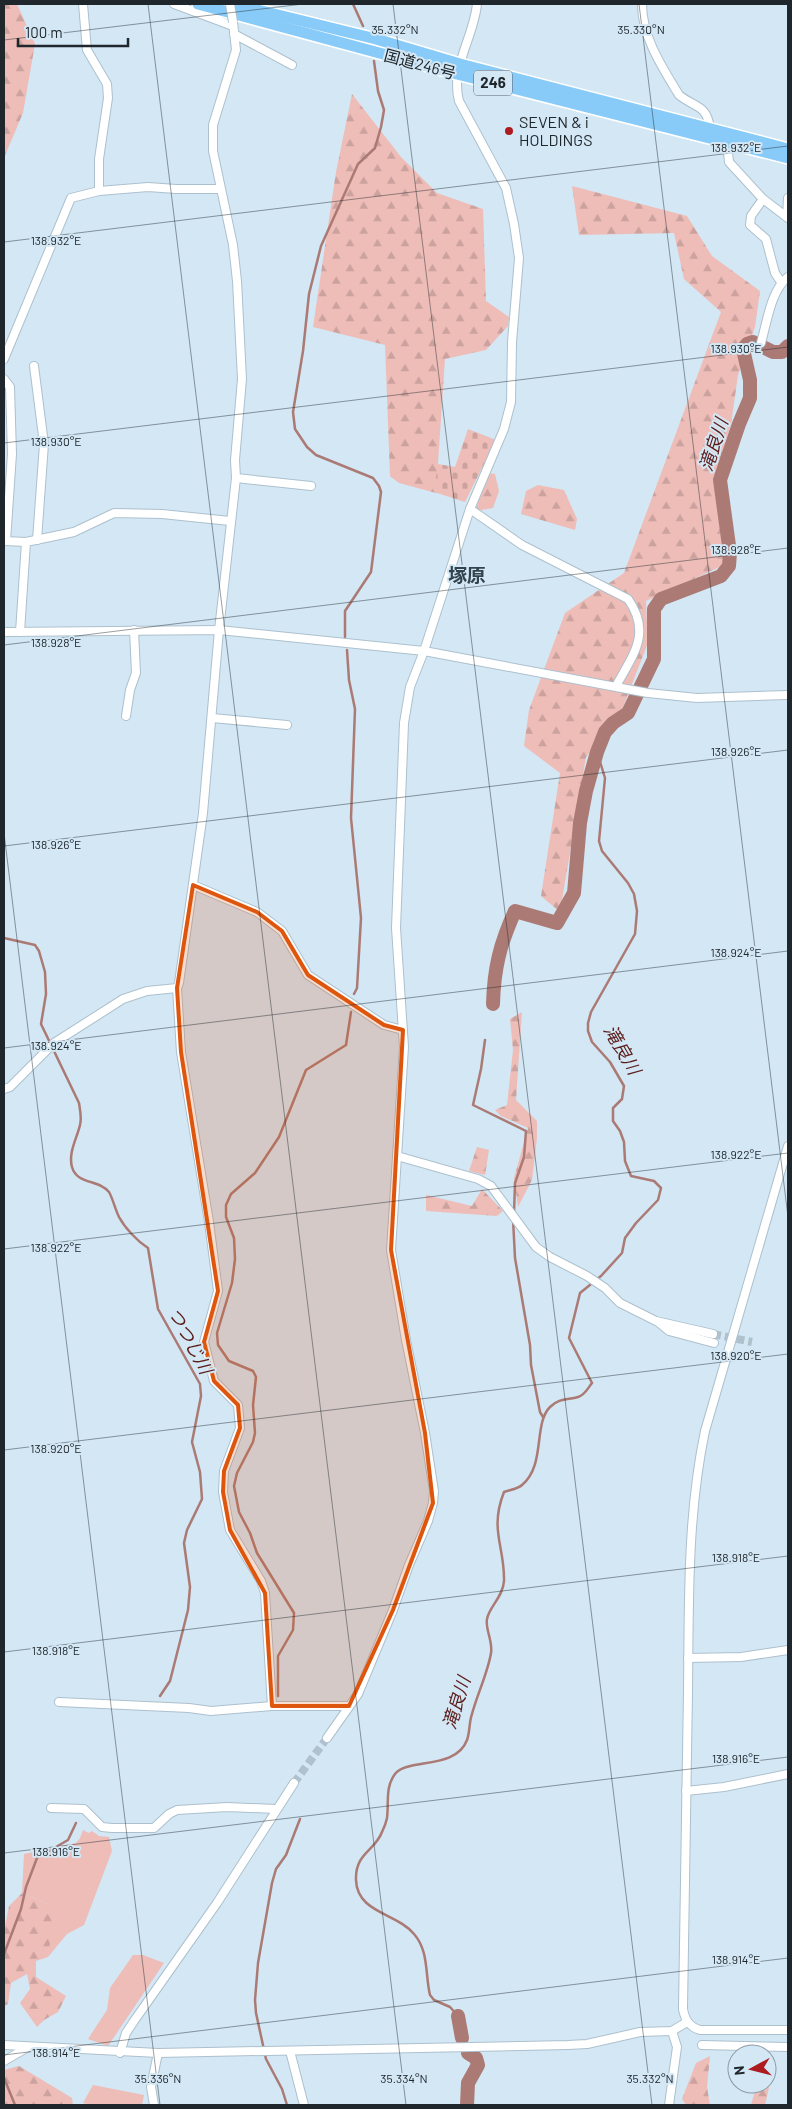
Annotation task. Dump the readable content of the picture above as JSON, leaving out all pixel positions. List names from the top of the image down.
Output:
{
  "streets": {
    "highway": ["国道246号", "246"]
  },
  "districts": ["塚原"],
  "water": ["滝良川", "つつじ川"],
  "places": ["SEVEN & i HOLDINGS"],
  "scale_bar": "100 m",
  "north": "left",
  "coordinates": [
    "35.332°N",
    "35.330°N",
    "138.932°E",
    "138.930°E",
    "138.928°E",
    "138.926°E",
    "138.924°E",
    "138.922°E",
    "138.920°E",
    "138.918°E",
    "138.916°E",
    "138.914°E",
    "35.336°N",
    "35.334°N"
  ]
}
